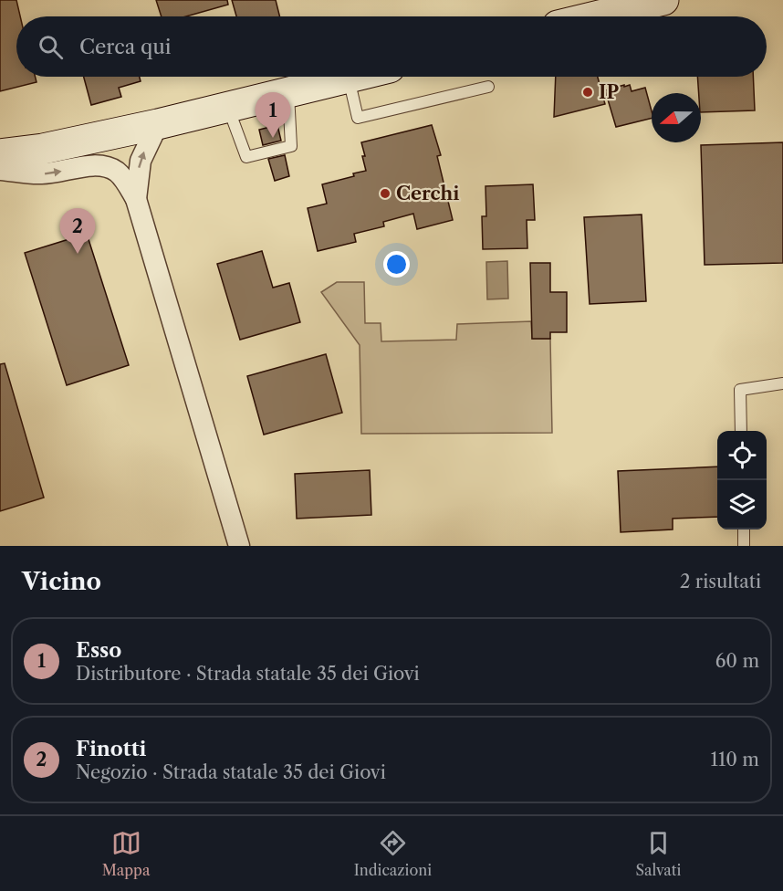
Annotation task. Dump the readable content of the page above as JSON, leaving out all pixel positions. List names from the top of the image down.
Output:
{
  "places": ["IP", "Cerchi"],
  "north": "left",
  "page": {
    "search": "Cerca qui",
    "pins": ["1", "2"],
    "heading": ["Vicino", "2 risultati"],
    "list": [
      {
        "mark": "1",
        "name": "Esso",
        "note": "Distributore · Strada statale 35 dei Giovi",
        "value": "60 m"
      },
      {
        "mark": "2",
        "name": "Finotti",
        "note": "Negozio · Strada statale 35 dei Giovi",
        "value": "110 m"
      }
    ],
    "nav": ["Mappa", "Indicazioni", "Salvati"]
  }
}
